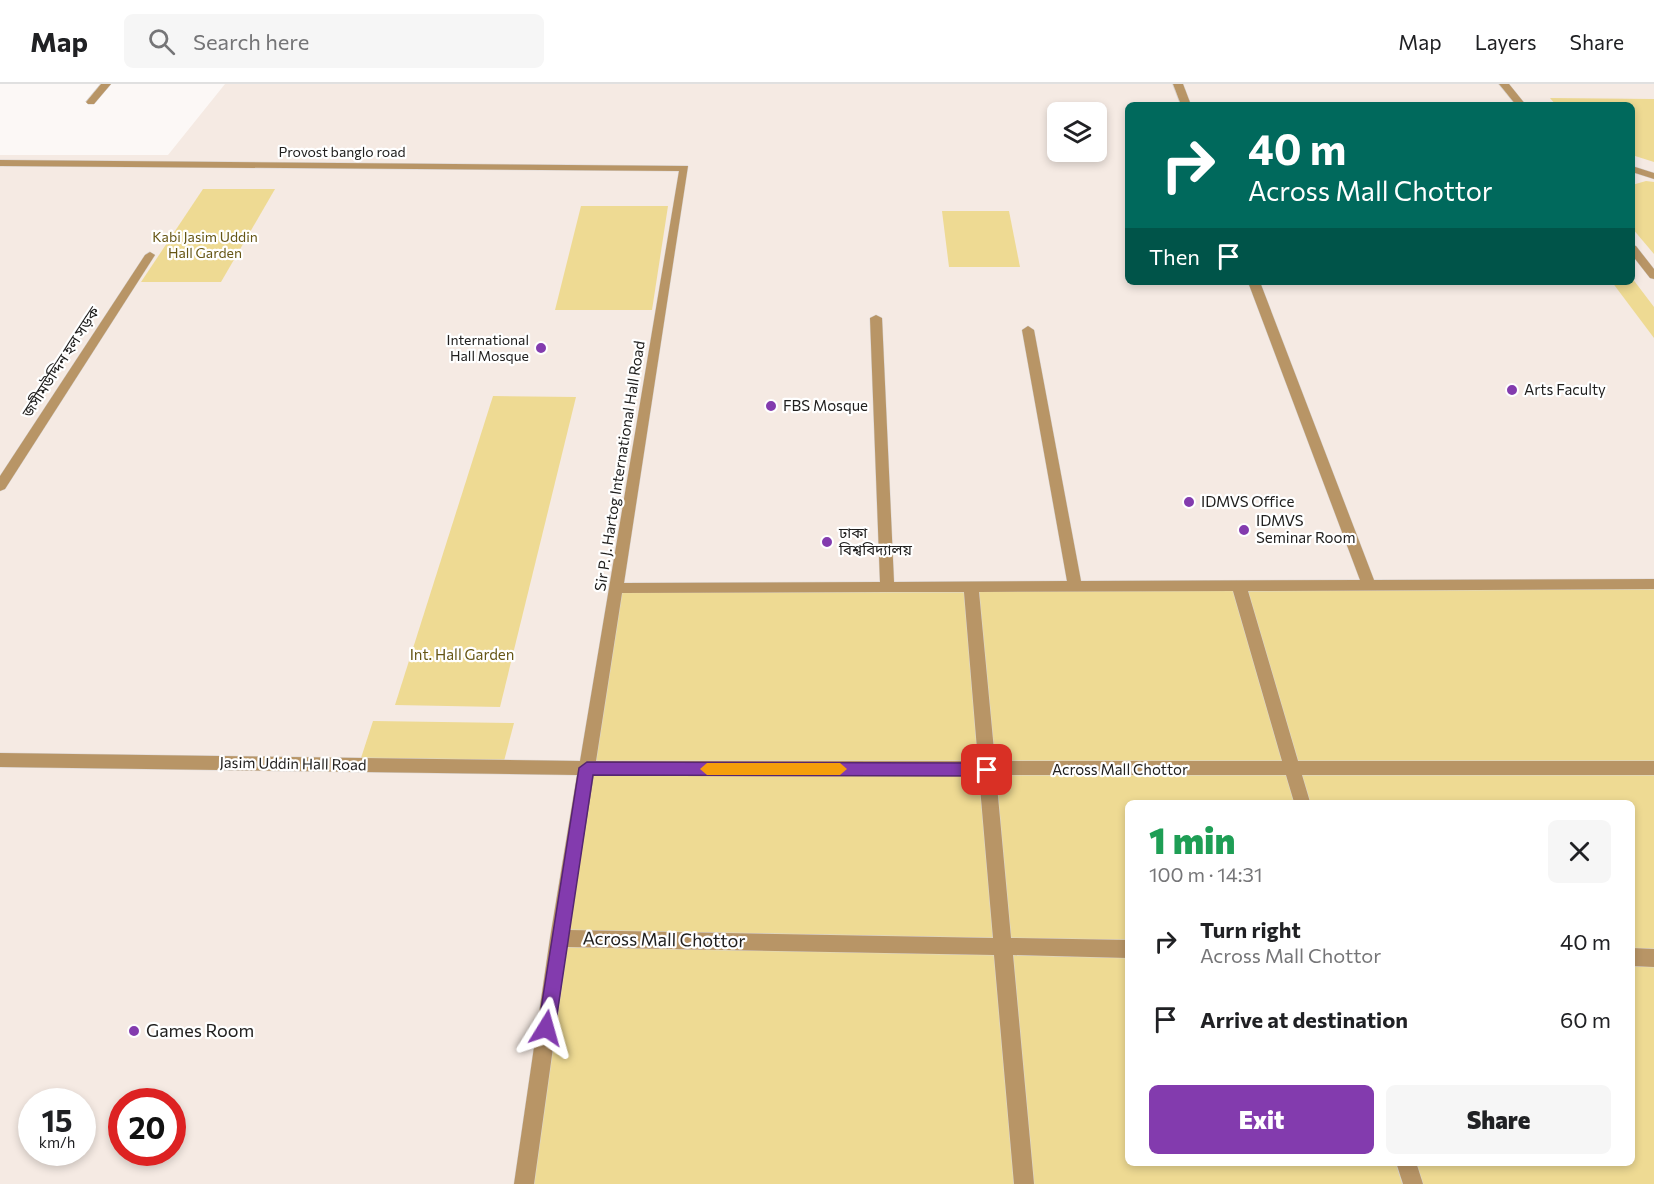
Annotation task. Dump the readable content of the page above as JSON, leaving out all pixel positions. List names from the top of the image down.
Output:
{
  "streets": {
    "street": [
      "Provost banglo road",
      "জসীমউদ্দিন হল সড়ক",
      "Sir P. J. Hartog International Hall Road",
      "Jasim Uddin Hall Road",
      "Across Mall Chottor"
    ]
  },
  "crossings": [
    ["Provost banglo road", "Sir P. J. Hartog International Hall Road"],
    ["Sir P. J. Hartog International Hall Road", "Jasim Uddin Hall Road"],
    ["Sir P. J. Hartog International Hall Road", "Across Mall Chottor"],
    ["Jasim Uddin Hall Road", "Across Mall Chottor"]
  ],
  "parks": ["Kabi Jasim Uddin Hall Garden", "Int. Hall Garden"],
  "places": [
    "International Hall Mosque",
    "Arts Faculty",
    "FBS Mosque",
    "IDMVS Office",
    "IDMVS Seminar Room",
    "ঢাকা বিশ্ববিদ্যালয়",
    "Games Room"
  ],
  "page": {
    "header": "Map",
    "search": "Search here",
    "nav": ["Map", "Layers", "Share"],
    "turn": ["40 m", "Across Mall Chottor"],
    "then": "Then",
    "heading": ["1 min", "100 m · 14:31"],
    "list": [
      {
        "name": "Turn right",
        "note": "Across Mall Chottor",
        "value": "40 m"
      },
      {
        "name": "Arrive at destination",
        "value": "60 m"
      }
    ],
    "buttons": ["Exit", "Share"],
    "speed": "15 km/h",
    "limit": "20"
  }
}
